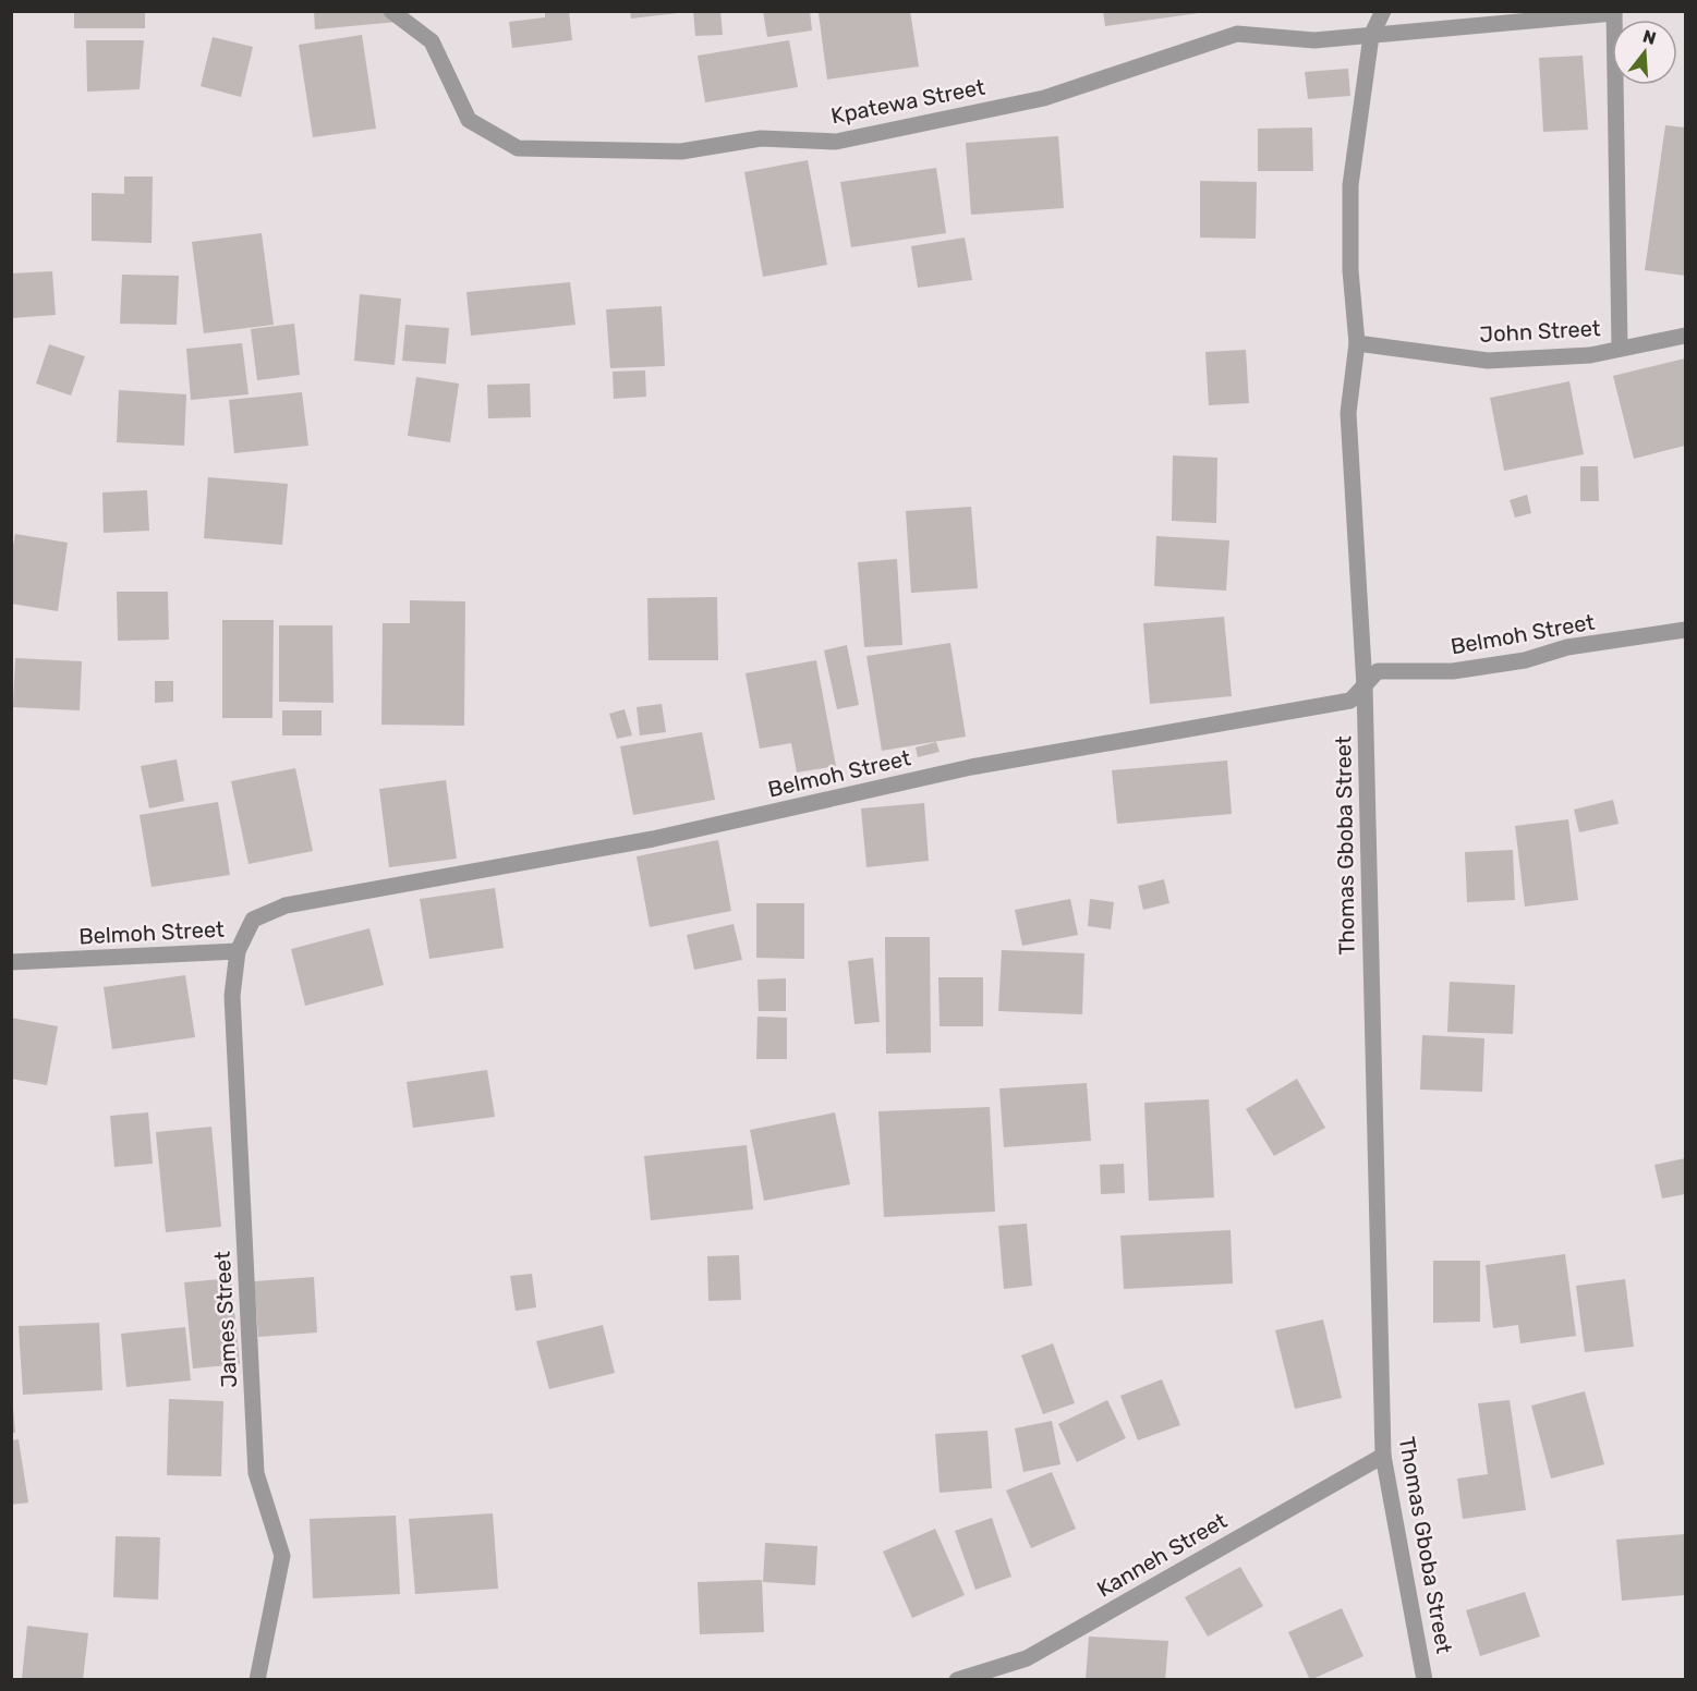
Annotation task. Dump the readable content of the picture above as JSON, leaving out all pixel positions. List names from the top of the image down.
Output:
{
  "streets": {
    "street": [
      "Kpatewa Street",
      "John Street",
      "Belmoh Street",
      "Thomas Gboba Street",
      "James Street",
      "Kanneh Street"
    ]
  },
  "crossings": [
    ["Kpatewa Street", "Thomas Gboba Street"],
    ["John Street", "Thomas Gboba Street"],
    ["Belmoh Street", "Thomas Gboba Street"],
    ["Belmoh Street", "James Street"],
    ["Thomas Gboba Street", "Kanneh Street"]
  ],
  "north": "top"
}
